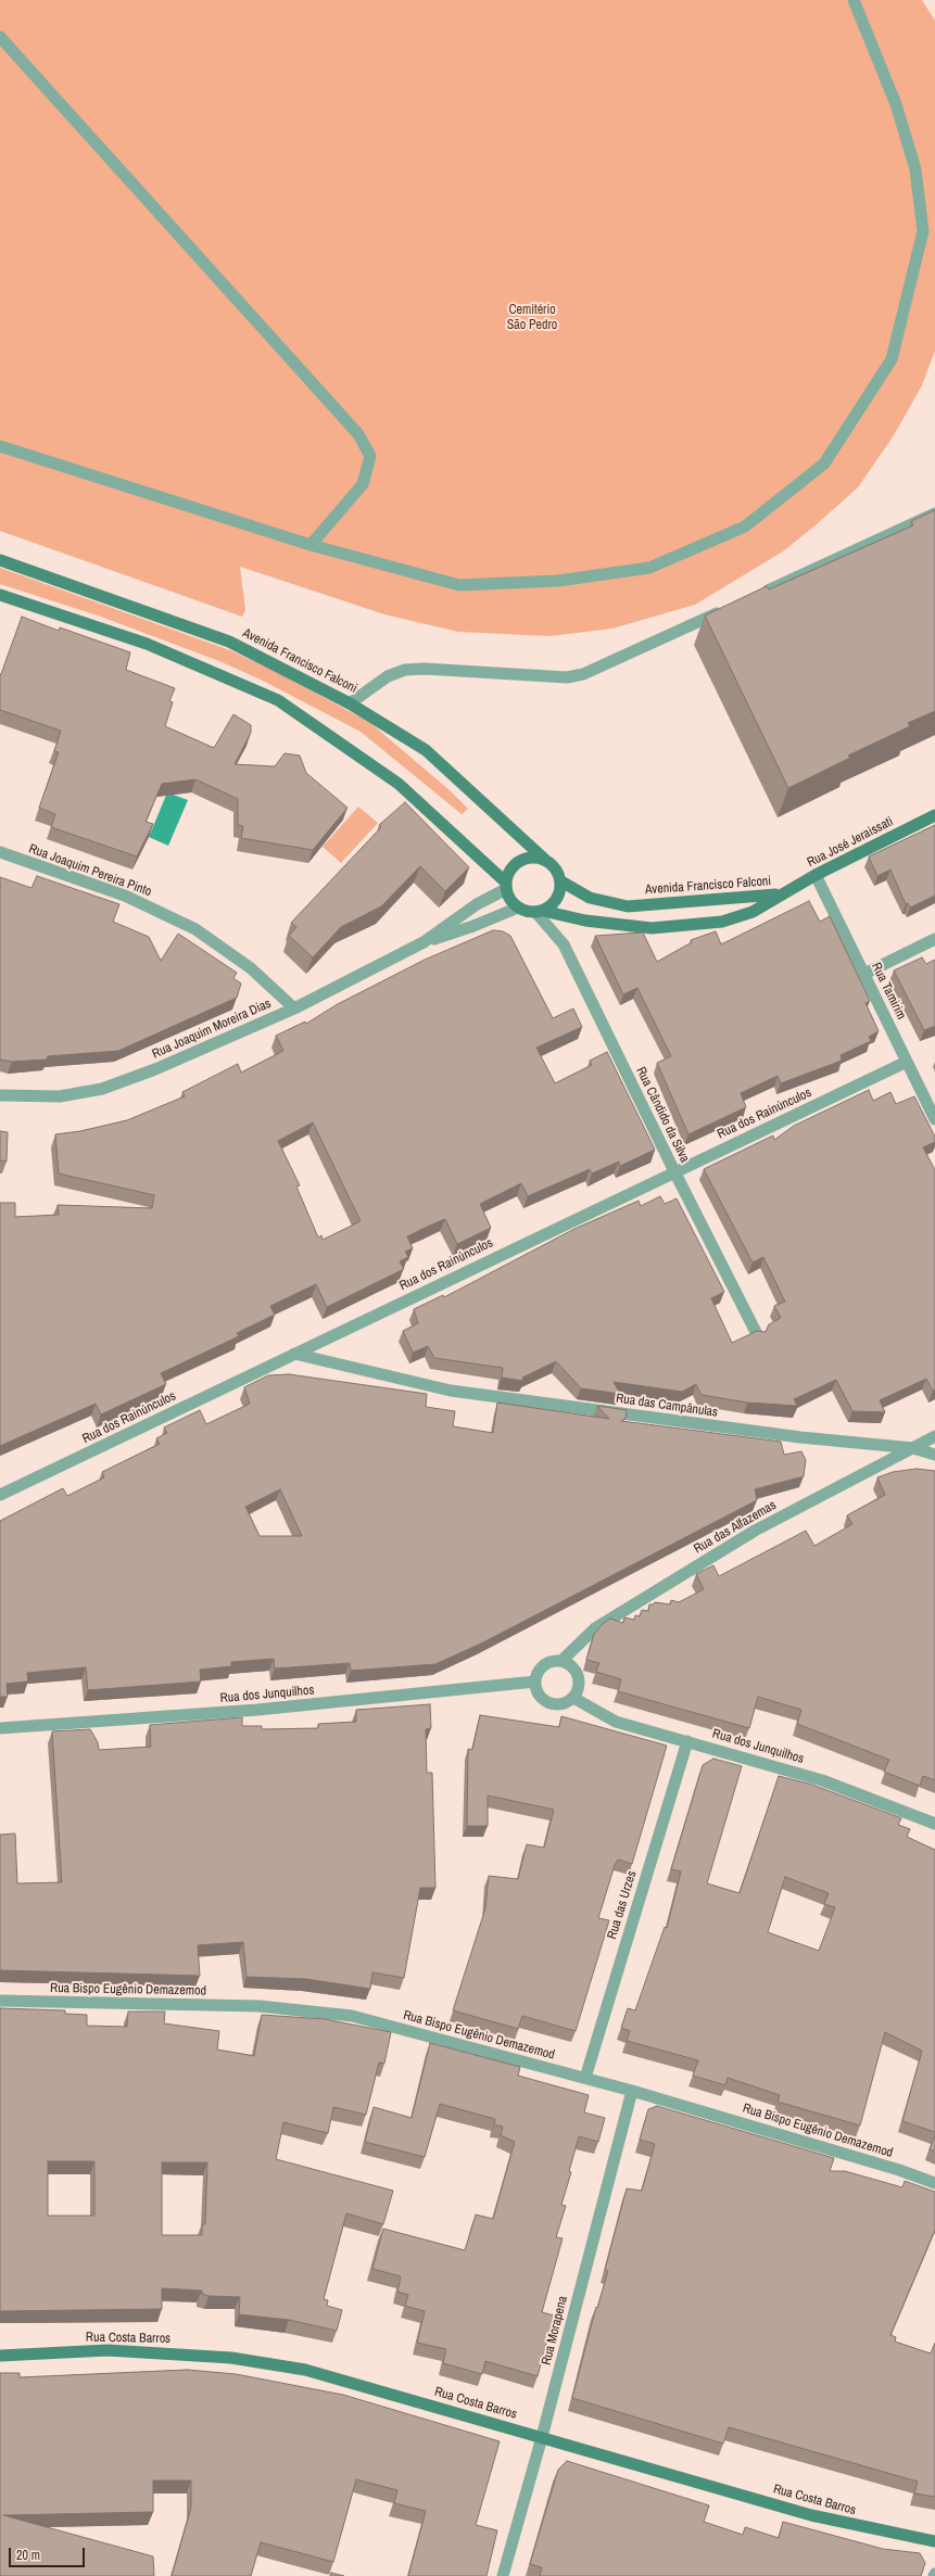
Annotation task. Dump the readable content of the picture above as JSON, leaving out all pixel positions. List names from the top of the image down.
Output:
{
  "streets": {
    "main road": ["Avenida Francisco Falconi", "Rua José Jeraissati", "Rua Costa Barros"],
    "street": [
      "Rua Joaquim Pereira Pinto",
      "Rua Tamirim",
      "Rua Joaquim Moreira Dias",
      "Rua dos Rainúnculos",
      "Rua Cândido da Silva",
      "Rua das Campânulas",
      "Rua das Alfazemas",
      "Rua dos Junquilhos",
      "Rua das Urzes",
      "Rua Bispo Eugênio Demazemod",
      "Rua Morapena"
    ]
  },
  "crossings": [
    ["Avenida Francisco Falconi", "Rua José Jeraissati"],
    ["Avenida Francisco Falconi", "Rua Joaquim Moreira Dias"],
    ["Avenida Francisco Falconi", "Rua Cândido da Silva"],
    ["Rua José Jeraissati", "Rua Tamirim"],
    ["Rua Joaquim Pereira Pinto", "Rua Joaquim Moreira Dias"],
    ["Rua Tamirim", "Rua dos Rainúnculos"],
    ["Rua Joaquim Moreira Dias", "Rua Cândido da Silva"],
    ["Rua dos Rainúnculos", "Rua Cândido da Silva"],
    ["Rua dos Rainúnculos", "Rua das Campânulas"],
    ["Rua das Campânulas", "Rua das Alfazemas"],
    ["Rua das Alfazemas", "Rua dos Junquilhos"],
    ["Rua dos Junquilhos", "Rua das Urzes"],
    ["Rua das Urzes", "Rua Bispo Eugênio Demazemod"],
    ["Rua Bispo Eugênio Demazemod", "Rua Morapena"],
    ["Rua Morapena", "Rua Costa Barros"]
  ],
  "parks": ["Cemitério São Pedro"],
  "scale_bar": "20 m"
}
